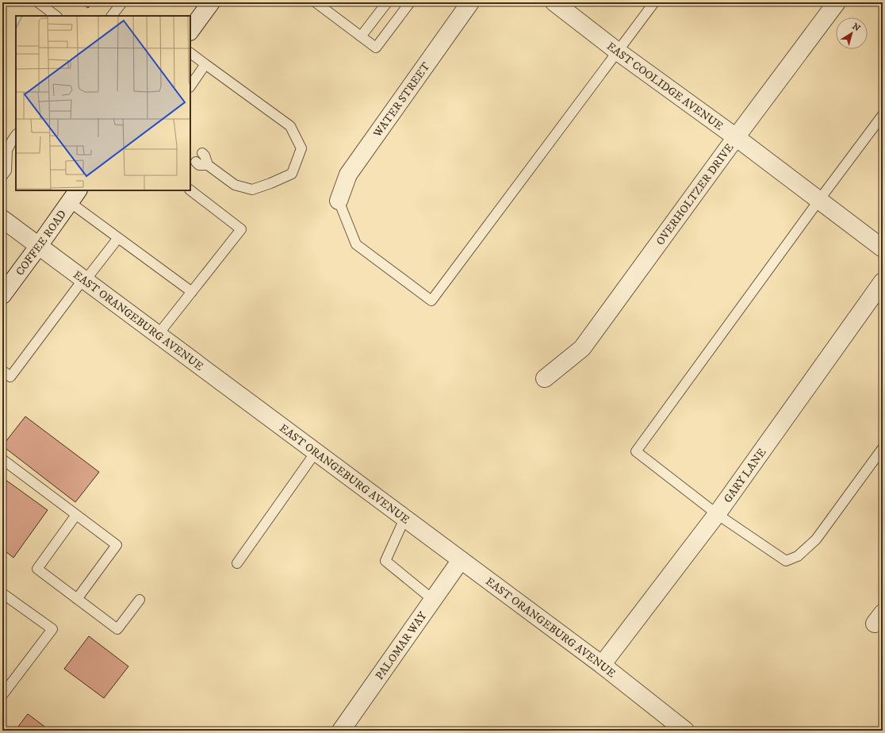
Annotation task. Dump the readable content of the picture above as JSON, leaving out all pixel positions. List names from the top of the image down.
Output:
{
  "streets": {
    "street": [
      "EAST COOLIDGE AVENUE",
      "WATER STREET",
      "OVERHOLTZER DRIVE",
      "COFFEE ROAD",
      "EAST ORANGEBURG AVENUE",
      "GARY LANE",
      "PALOMAR WAY"
    ]
  },
  "crossings": [
    ["EAST COOLIDGE AVENUE", "OVERHOLTZER DRIVE"],
    ["COFFEE ROAD", "EAST ORANGEBURG AVENUE"],
    ["EAST ORANGEBURG AVENUE", "GARY LANE"],
    ["EAST ORANGEBURG AVENUE", "PALOMAR WAY"]
  ],
  "north": "top right"
}
